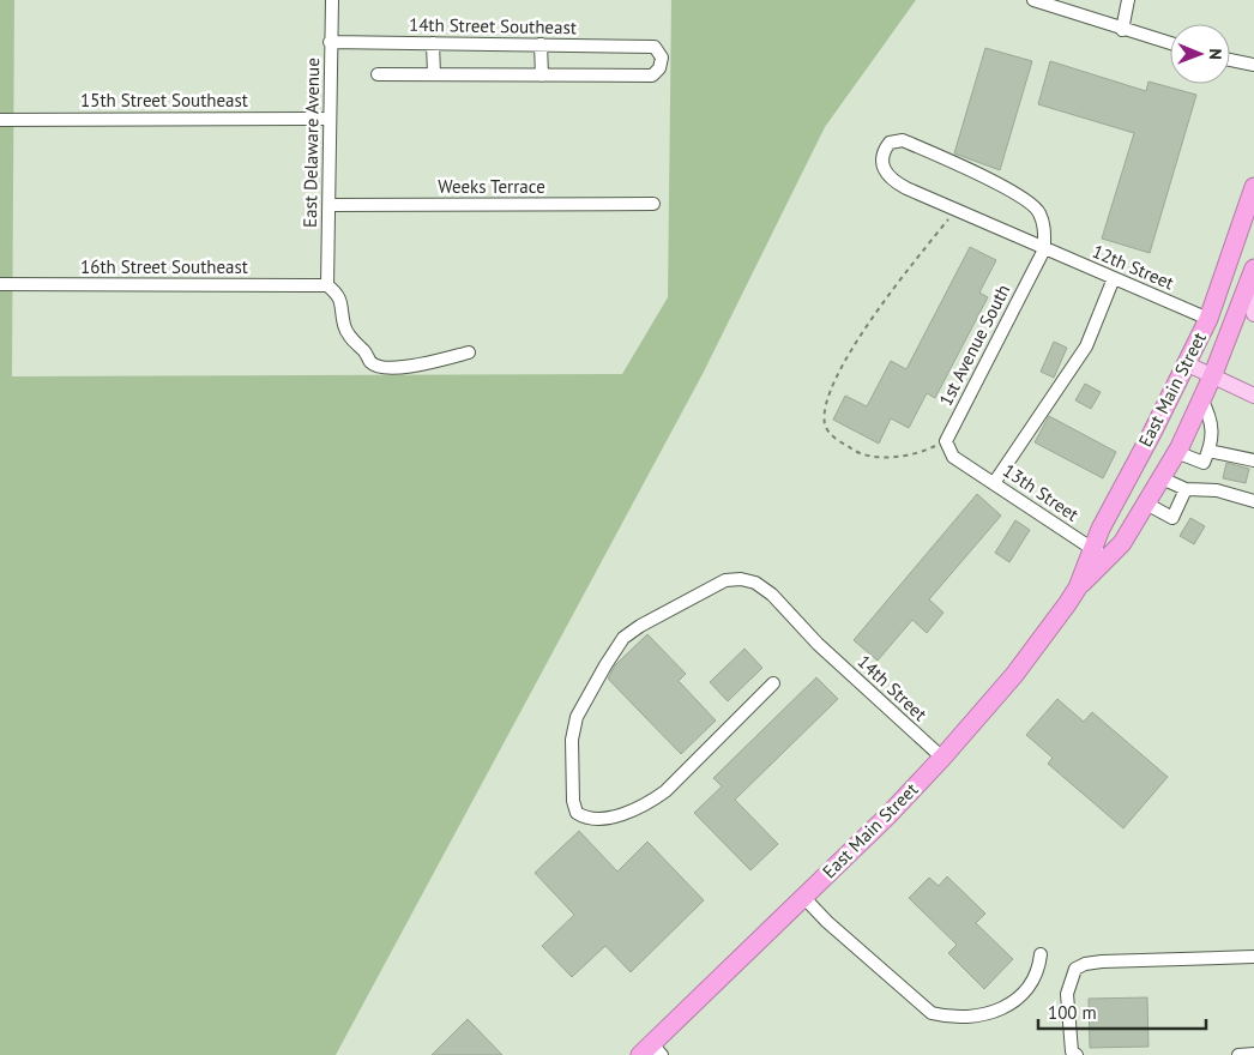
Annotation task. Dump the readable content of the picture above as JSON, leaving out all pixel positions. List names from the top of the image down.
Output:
{
  "streets": {
    "highway": ["East Main Street"],
    "street": [
      "14th Street Southeast",
      "15th Street Southeast",
      "East Delaware Avenue",
      "Weeks Terrace",
      "16th Street Southeast",
      "12th Street",
      "1st Avenue South",
      "13th Street",
      "14th Street"
    ]
  },
  "crossings": [
    ["14th Street Southeast", "East Delaware Avenue"],
    ["15th Street Southeast", "East Delaware Avenue"],
    ["East Delaware Avenue", "Weeks Terrace"],
    ["East Delaware Avenue", "16th Street Southeast"],
    ["12th Street", "1st Avenue South"],
    ["12th Street", "East Main Street"],
    ["1st Avenue South", "13th Street"],
    ["East Main Street", "13th Street"],
    ["East Main Street", "14th Street"]
  ],
  "scale_bar": "100 m",
  "north": "right"
}
